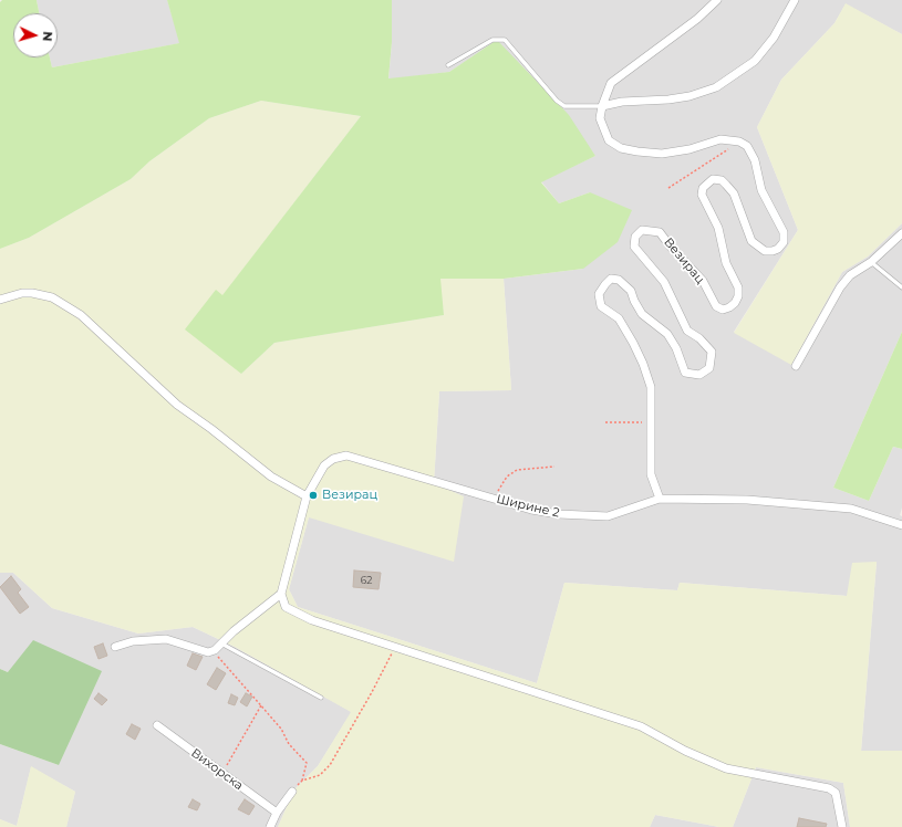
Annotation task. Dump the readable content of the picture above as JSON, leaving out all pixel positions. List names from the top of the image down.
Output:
{
  "streets": {
    "street": ["Везирац", "Ширине 2", "Вихорска"]
  },
  "crossings": [
    ["Везирац", "Ширине 2"]
  ],
  "places": ["Везирац"],
  "house_numbers": ["62"],
  "north": "right"
}
